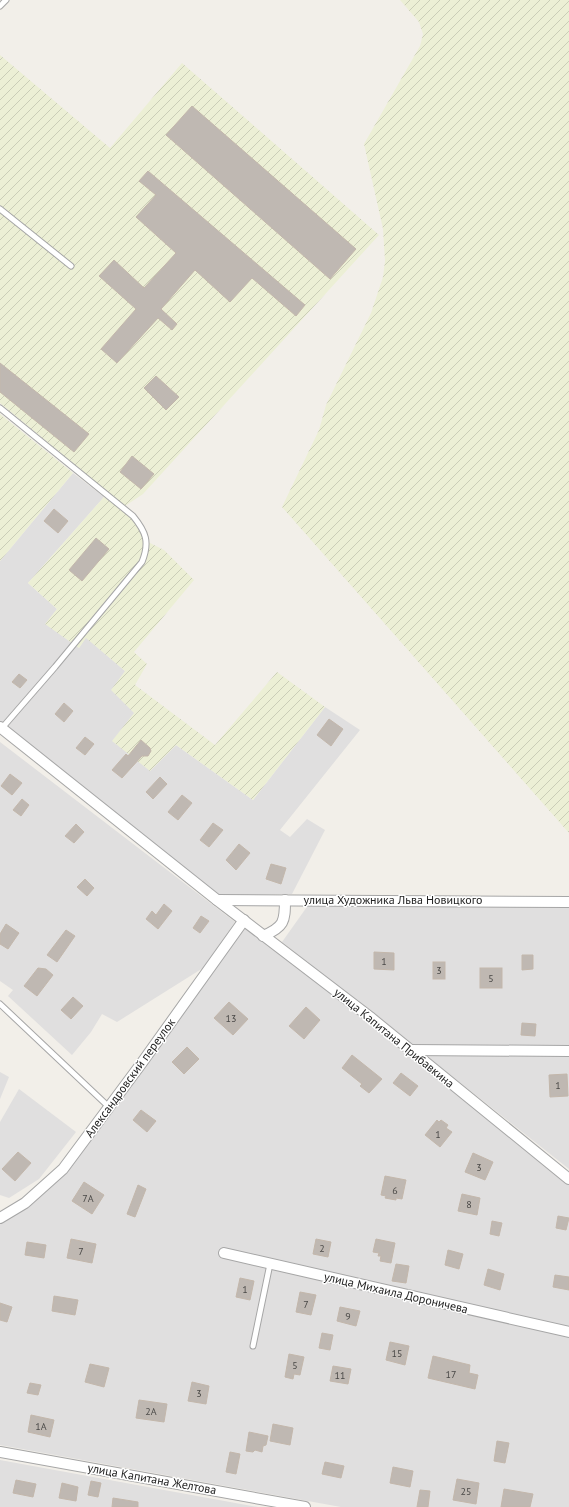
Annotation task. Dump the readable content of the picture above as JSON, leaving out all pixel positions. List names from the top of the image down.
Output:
{
  "streets": {
    "street": [
      "улица Художника Льва Новицкого",
      "улица Капитана Прибавкина",
      "Александровский переулок",
      "улица Михаила Дороничева",
      "улица Капитана Желтова"
    ]
  },
  "crossings": [
    ["улица Художника Льва Новицкого", "улица Капитана Прибавкина"],
    ["улица Капитана Прибавкина", "Александровский переулок"]
  ],
  "house_numbers": [
    "1",
    "3",
    "5",
    "13",
    "1",
    "1",
    "3",
    "6",
    "7А",
    "8",
    "2",
    "7",
    "1",
    "7",
    "9",
    "15",
    "5",
    "17",
    "11",
    "3",
    "2А",
    "1А",
    "25"
  ]
}
